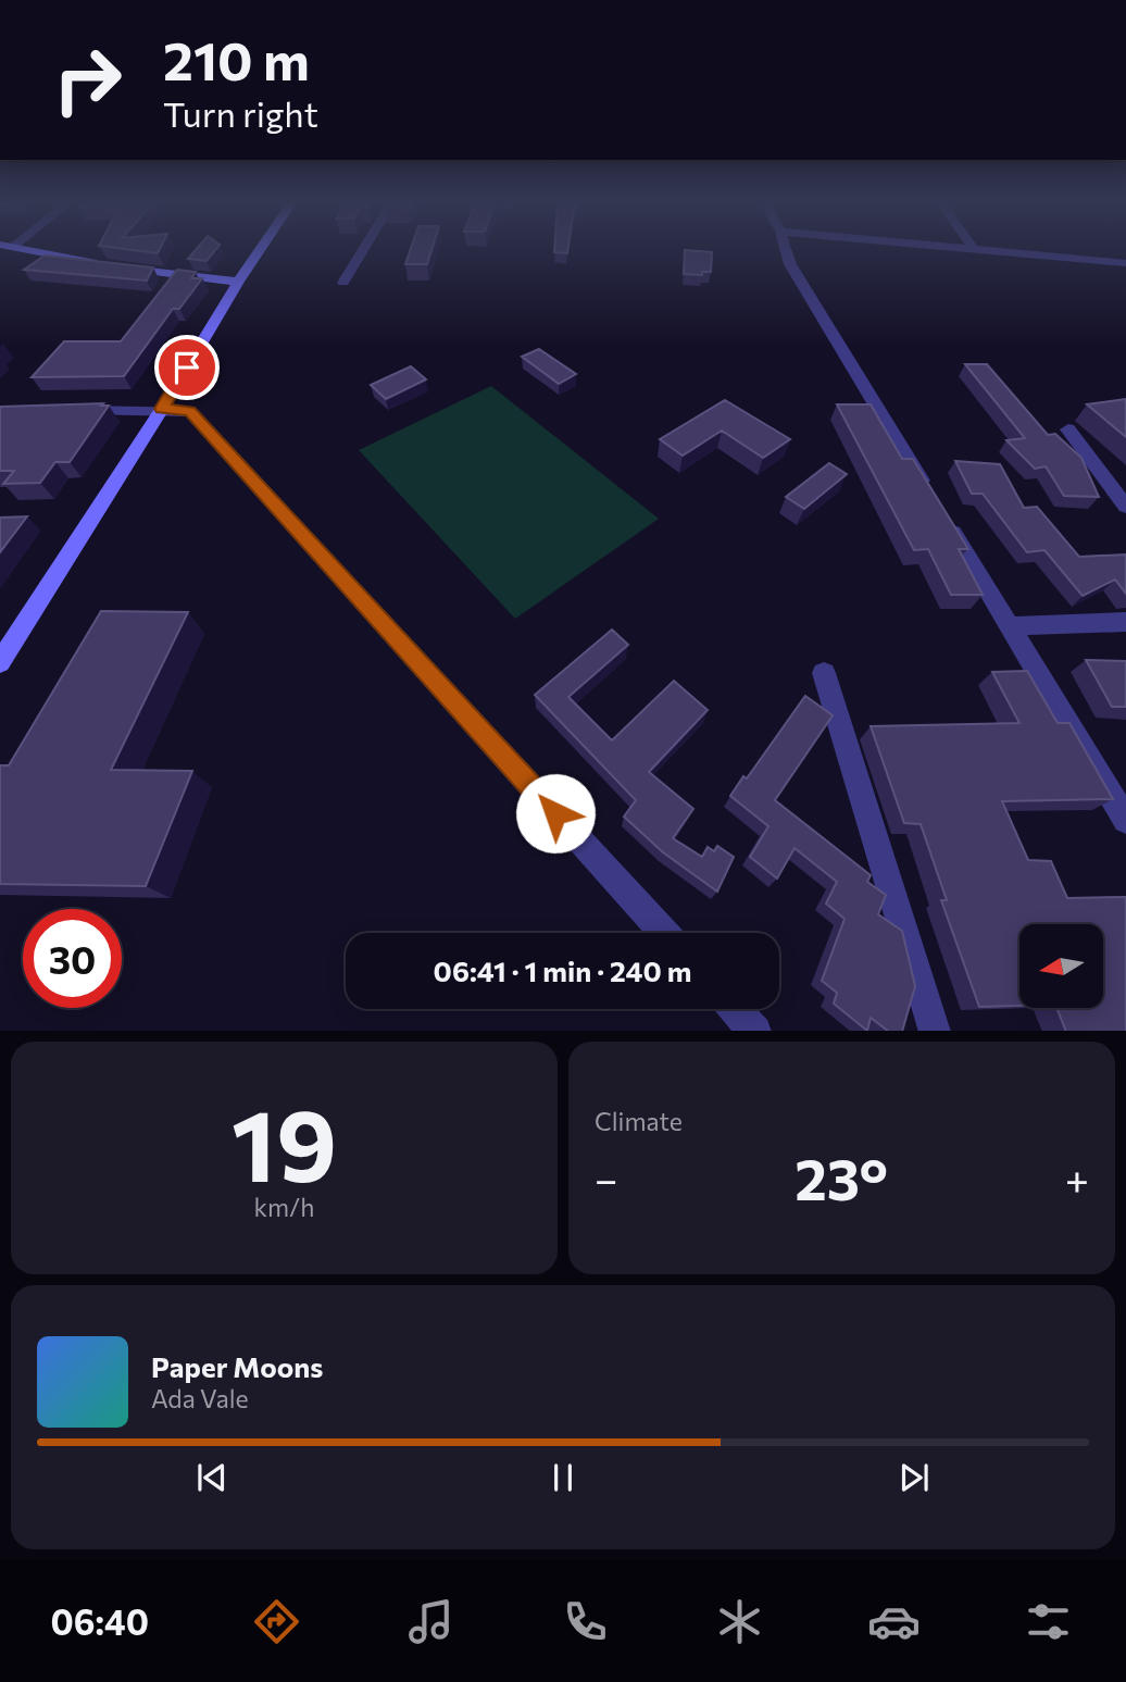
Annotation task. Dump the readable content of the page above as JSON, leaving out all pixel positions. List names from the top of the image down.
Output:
{
  "north": "left",
  "page": {
    "turn": ["210 m", "Turn right"],
    "limit": "30",
    "trip": "06:41 · 1 min · 240 m",
    "tile": [
      ["19", "km/h"],
      "Climate"
    ],
    "heat": ["−", "23°", "+"],
    "song": ["Paper Moons", "Ada Vale"],
    "tabs": "06:40"
  }
}
